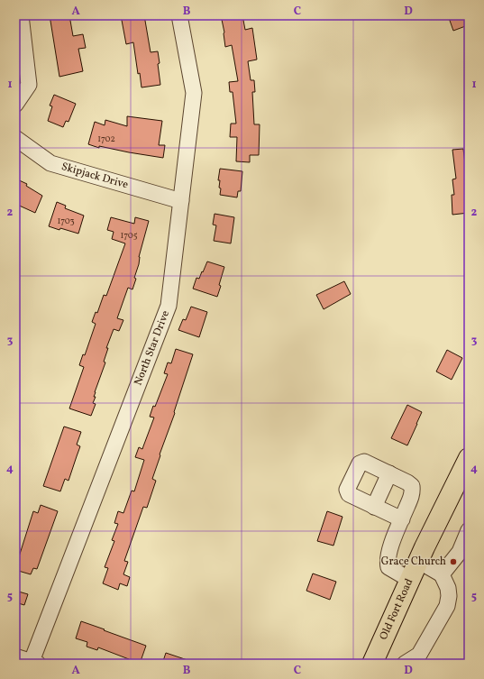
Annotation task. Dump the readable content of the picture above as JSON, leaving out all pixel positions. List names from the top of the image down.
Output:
{
  "streets": {
    "main road": ["Old Fort Road"],
    "street": ["Skipjack Drive", "North Star Drive"]
  },
  "crossings": [
    ["Skipjack Drive", "North Star Drive"]
  ],
  "places": ["Grace Church"],
  "house_numbers": ["1702", "1703", "1705"],
  "grid": {
    "columns": [
      "A",
      "B",
      "C",
      "D"
    ],
    "rows": [
      "1",
      "2",
      "3",
      "4",
      "5"
    ]
  }
}
